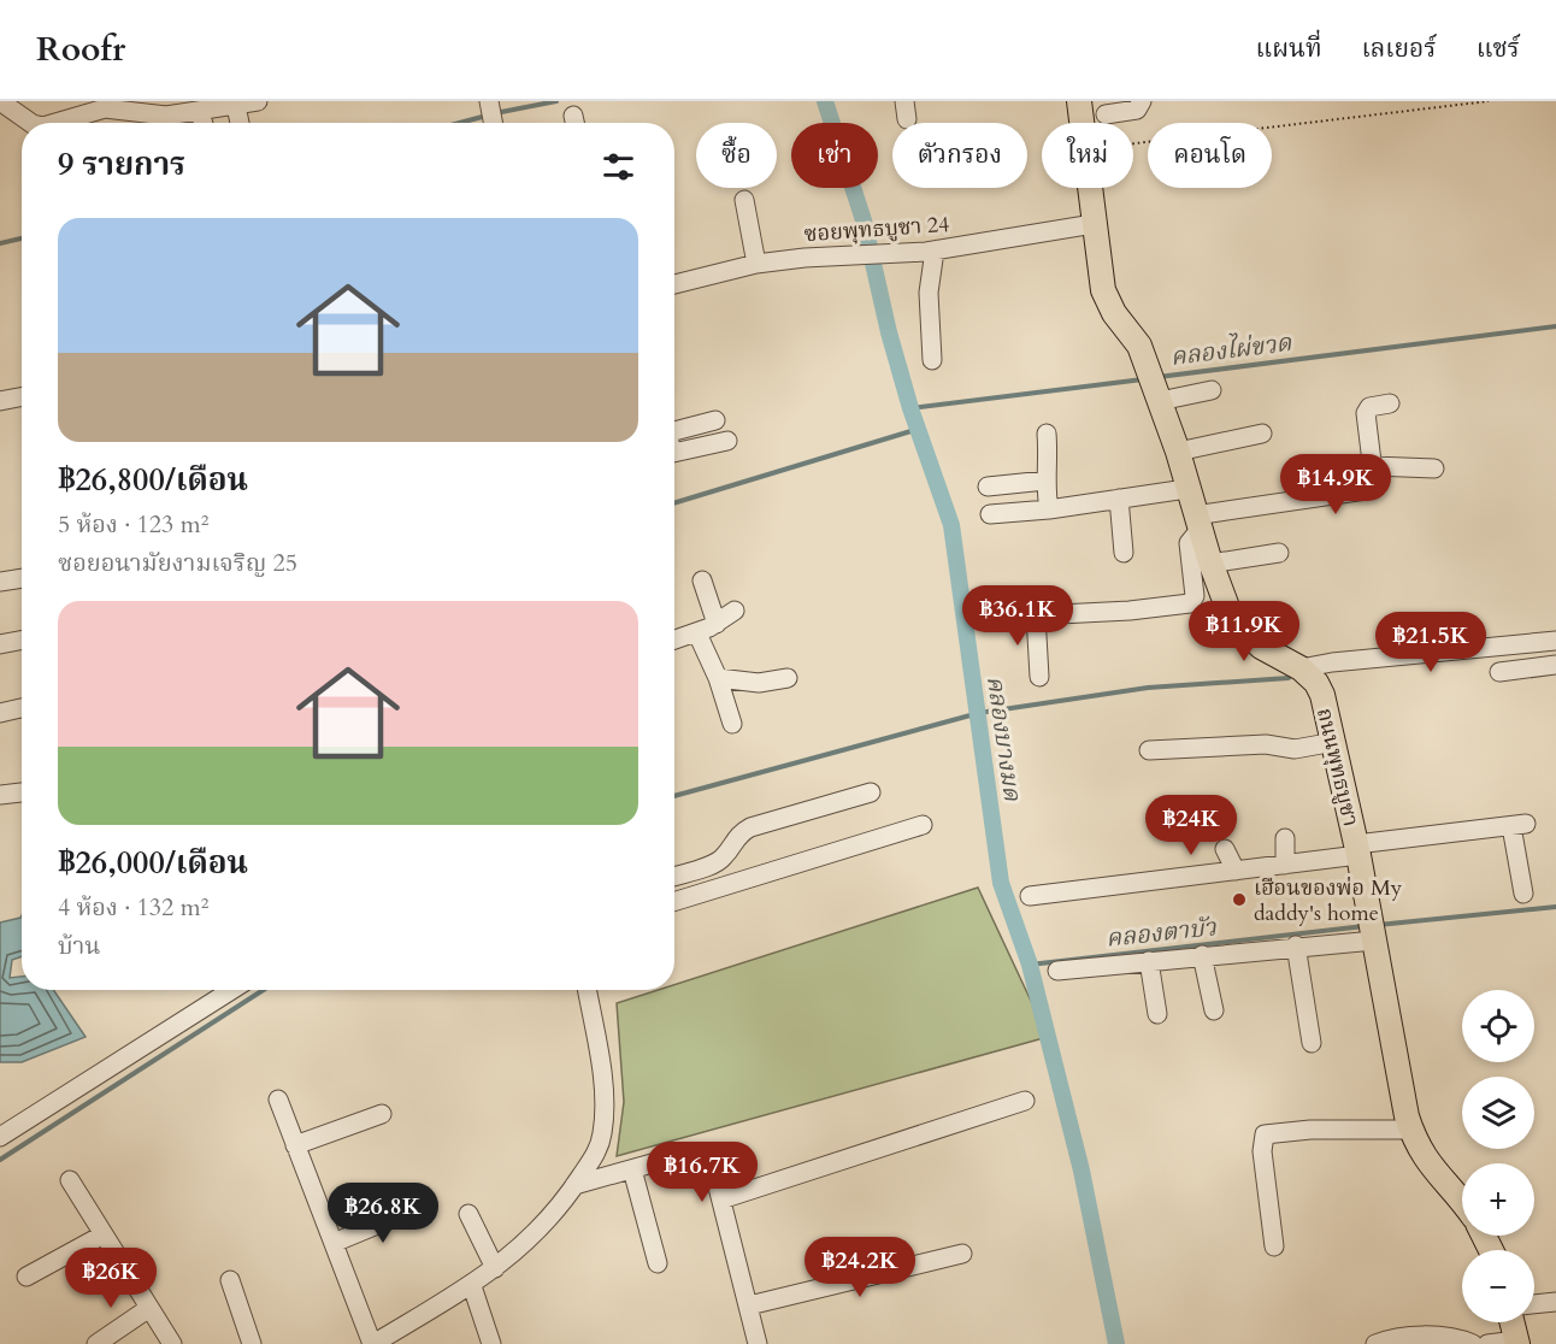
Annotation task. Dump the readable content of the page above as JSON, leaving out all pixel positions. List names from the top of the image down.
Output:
{
  "streets": {
    "main road": ["ถนนพุทธบูชา"],
    "street": ["ซอยพุทธบูชา 24"]
  },
  "crossings": [
    ["ซอยพุทธบูชา 24", "ถนนพุทธบูชา"]
  ],
  "water": ["คลองไผ่ขวด", "คลองบางมด", "คลองตาบัว"],
  "places": ["เฮือนของพ่อ My daddy's home"],
  "page": {
    "header": "Roofr",
    "nav": ["แผนที่", "เลเยอร์", "แชร์"],
    "chip": [
      "ซื้อ",
      "เช่า",
      "ตัวกรอง",
      "ใหม่",
      "คอนโด"
    ],
    "heading": "9 รายการ",
    "list": [
      {
        "name": "฿26,800/เดือน",
        "note": "5 ห้อง · 123 m² · ซอยอนามัยงามเจริญ 25"
      },
      {
        "name": "฿26,000/เดือน",
        "note": "4 ห้อง · 132 m² · บ้าน"
      }
    ],
    "price": [
      "฿14.9K",
      "฿36.1K",
      "฿11.9K",
      "฿21.5K",
      "฿24K",
      "฿16.7K",
      "฿26.8K",
      "฿24.2K",
      "฿26K"
    ],
    "map_buttons": ["+", "−"]
  }
}
